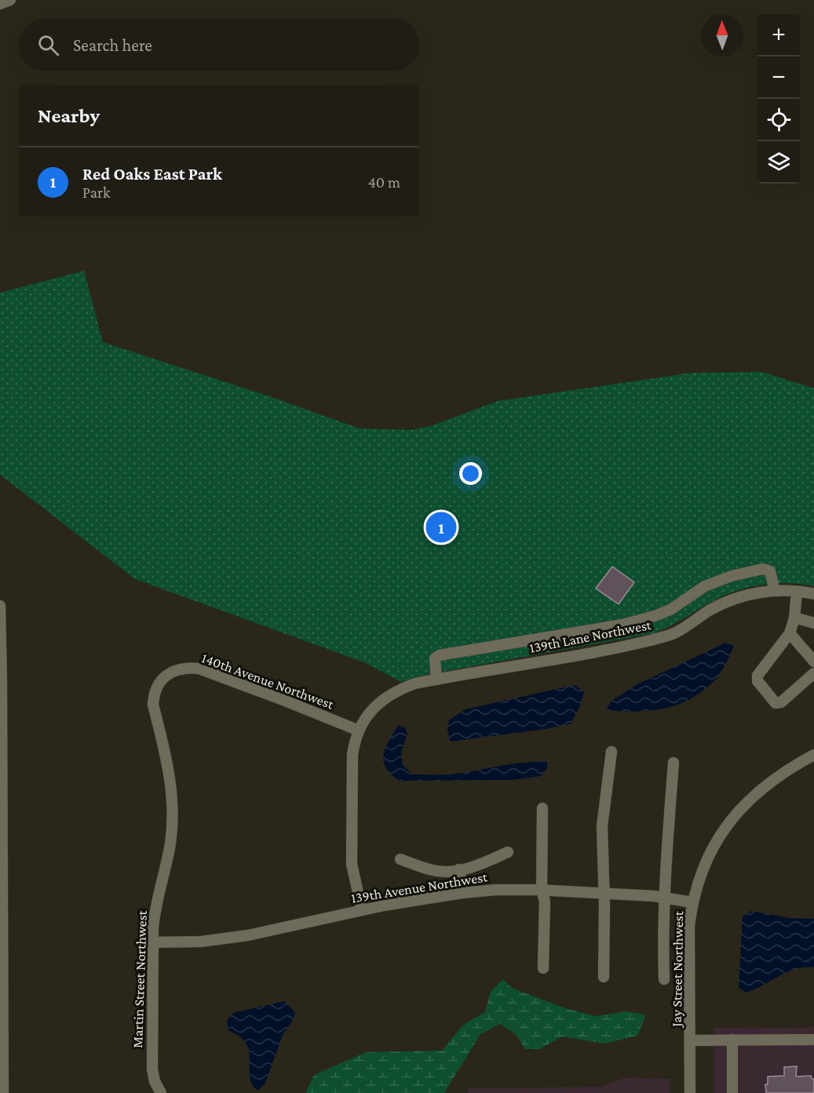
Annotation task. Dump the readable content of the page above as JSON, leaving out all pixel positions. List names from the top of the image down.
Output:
{
  "streets": {
    "street": [
      "139th Lane Northwest",
      "140th Avenue Northwest",
      "139th Avenue Northwest",
      "Jay Street Northwest",
      "Martin Street Northwest"
    ]
  },
  "crossings": [
    ["139th Lane Northwest", "140th Avenue Northwest"],
    ["139th Lane Northwest", "139th Avenue Northwest"],
    ["140th Avenue Northwest", "Martin Street Northwest"],
    ["139th Avenue Northwest", "Jay Street Northwest"],
    ["139th Avenue Northwest", "Martin Street Northwest"]
  ],
  "north": "top",
  "page": {
    "map_buttons": ["+", "−"],
    "search": "Search here",
    "heading": "Nearby",
    "list": [
      {
        "mark": "1",
        "name": "Red Oaks East Park",
        "note": "Park",
        "value": "40 m"
      }
    ],
    "pins": "1"
  }
}
